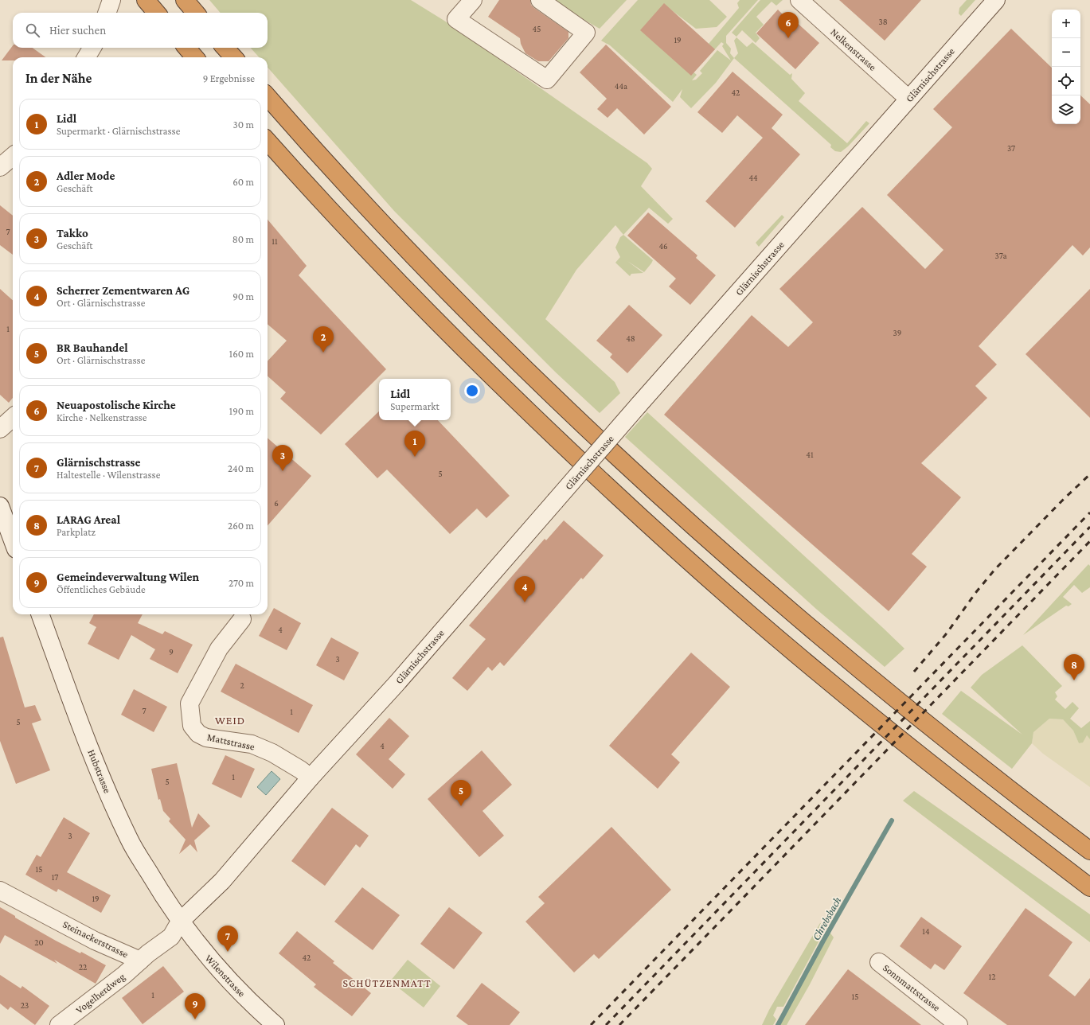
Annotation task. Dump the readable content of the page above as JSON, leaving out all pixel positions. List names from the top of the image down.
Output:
{
  "streets": {
    "street": [
      "Nelkenstrasse",
      "Glärnischstrasse",
      "Mattstrasse",
      "Hubstrasse",
      "Steinackerstrasse",
      "Wilenstrasse",
      "Sonnmattstrasse",
      "Vogelherdweg"
    ]
  },
  "crossings": [
    ["Nelkenstrasse", "Glärnischstrasse"],
    ["Glärnischstrasse", "Mattstrasse"],
    ["Glärnischstrasse", "Hubstrasse"],
    ["Glärnischstrasse", "Steinackerstrasse"],
    ["Glärnischstrasse", "Wilenstrasse"],
    ["Hubstrasse", "Steinackerstrasse"],
    ["Hubstrasse", "Wilenstrasse"],
    ["Steinackerstrasse", "Wilenstrasse"],
    ["Steinackerstrasse", "Vogelherdweg"]
  ],
  "districts": ["WEID", "SCHÜTZENMATT"],
  "water": ["Chrebsbach"],
  "house_numbers": [
    "38",
    "45",
    "19",
    "44a",
    "42",
    "37",
    "44",
    "7",
    "11",
    "46",
    "37a",
    "1",
    "39",
    "48",
    "41",
    "5",
    "6",
    "4",
    "9",
    "3",
    "2",
    "7",
    "1",
    "5",
    "4",
    "1",
    "5",
    "3",
    "15",
    "17",
    "19",
    "14",
    "20",
    "42",
    "22",
    "12",
    "1",
    "15",
    "23"
  ],
  "page": {
    "map_buttons": ["+", "−"],
    "pins": [
      "6",
      "2",
      "1",
      "3",
      "4",
      "8",
      "5",
      "7",
      "9"
    ],
    "search": "Hier suchen",
    "heading": ["In der Nähe", "9 Ergebnisse"],
    "list": [
      {
        "mark": "1",
        "name": "Lidl",
        "note": "Supermarkt · Glärnischstrasse",
        "value": "30 m"
      },
      {
        "mark": "2",
        "name": "Adler Mode",
        "note": "Geschäft",
        "value": "60 m"
      },
      {
        "mark": "3",
        "name": "Takko",
        "note": "Geschäft",
        "value": "80 m"
      },
      {
        "mark": "4",
        "name": "Scherrer Zementwaren AG",
        "note": "Ort · Glärnischstrasse",
        "value": "90 m"
      },
      {
        "mark": "5",
        "name": "BR Bauhandel",
        "note": "Ort · Glärnischstrasse",
        "value": "160 m"
      },
      {
        "mark": "6",
        "name": "Neuapostolische Kirche",
        "note": "Kirche · Nelkenstrasse",
        "value": "190 m"
      },
      {
        "mark": "7",
        "name": "Glärnischstrasse",
        "note": "Haltestelle · Wilenstrasse",
        "value": "240 m"
      },
      {
        "mark": "8",
        "name": "LARAG Areal",
        "note": "Parkplatz",
        "value": "260 m"
      },
      {
        "mark": "9",
        "name": "Gemeindeverwaltung Wilen",
        "note": "Öffentliches Gebäude",
        "value": "270 m"
      }
    ],
    "popup": ["Lidl", "Supermarkt"]
  }
}
